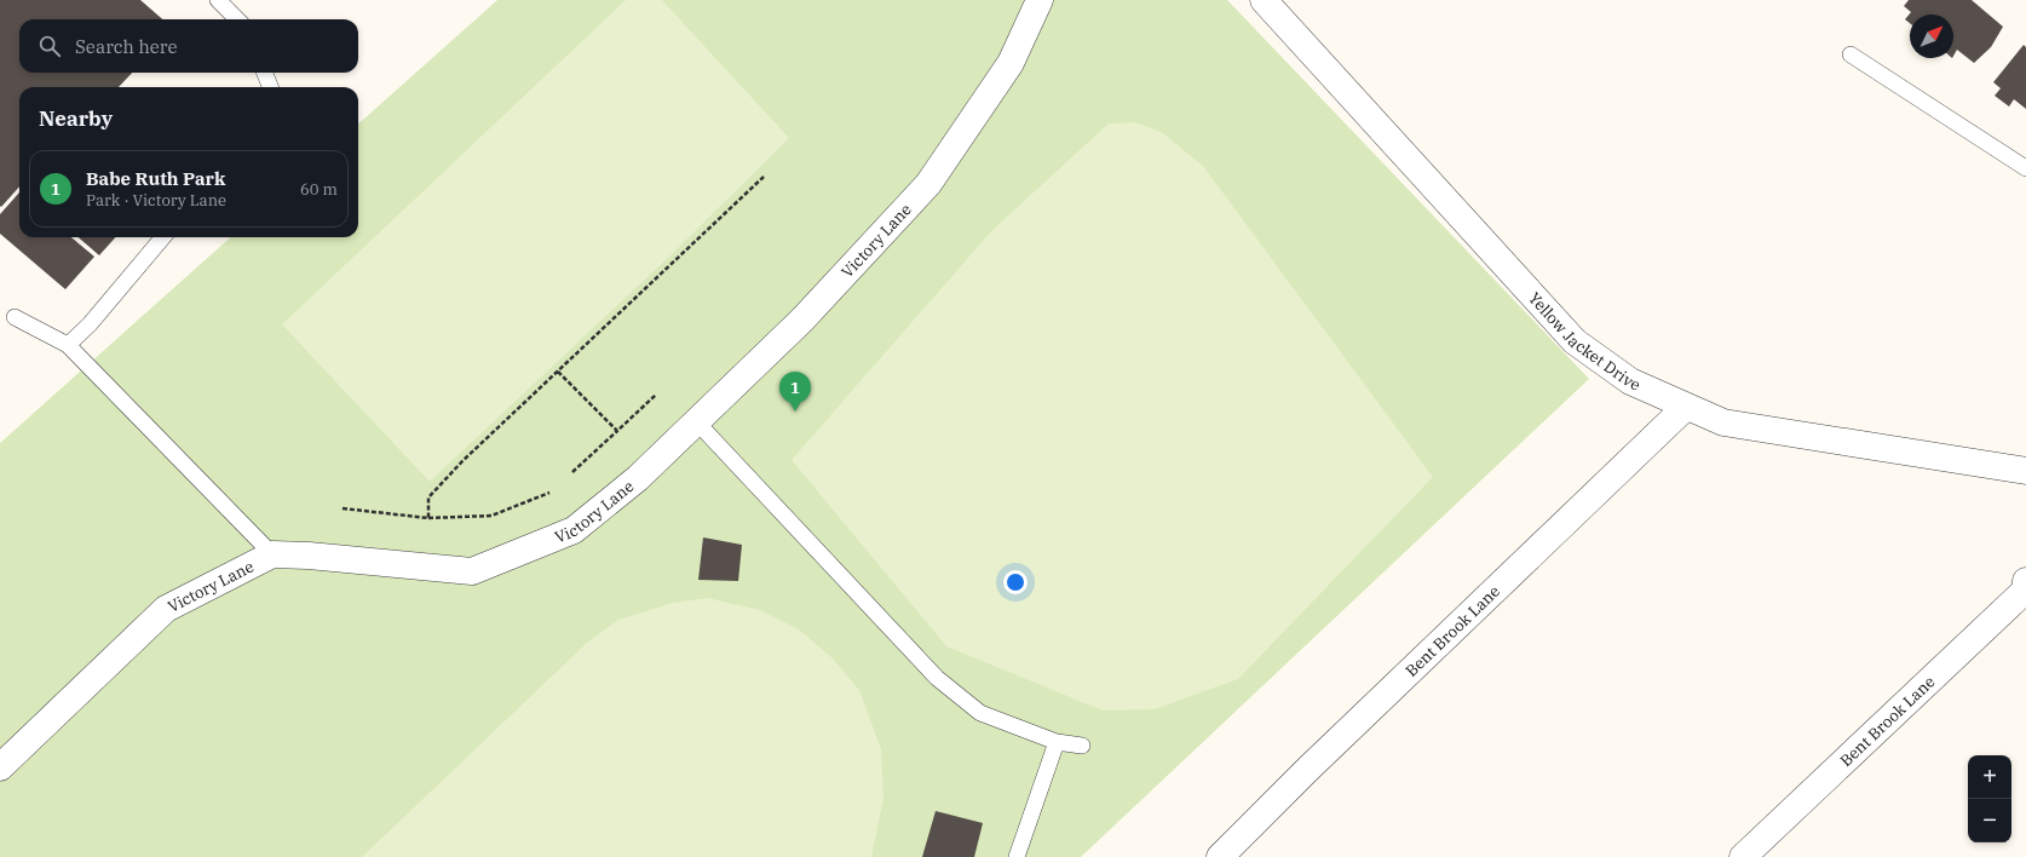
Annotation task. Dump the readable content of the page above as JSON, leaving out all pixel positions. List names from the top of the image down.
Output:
{
  "streets": {
    "street": ["Victory Lane", "Yellow Jacket Drive", "Bent Brook Lane"]
  },
  "crossings": [
    ["Yellow Jacket Drive", "Bent Brook Lane"]
  ],
  "north": "top right",
  "page": {
    "search": "Search here",
    "heading": "Nearby",
    "list": [
      {
        "mark": "1",
        "name": "Babe Ruth Park",
        "note": "Park · Victory Lane",
        "value": "60 m"
      }
    ],
    "pins": "1",
    "map_buttons": ["+", "−"]
  }
}
